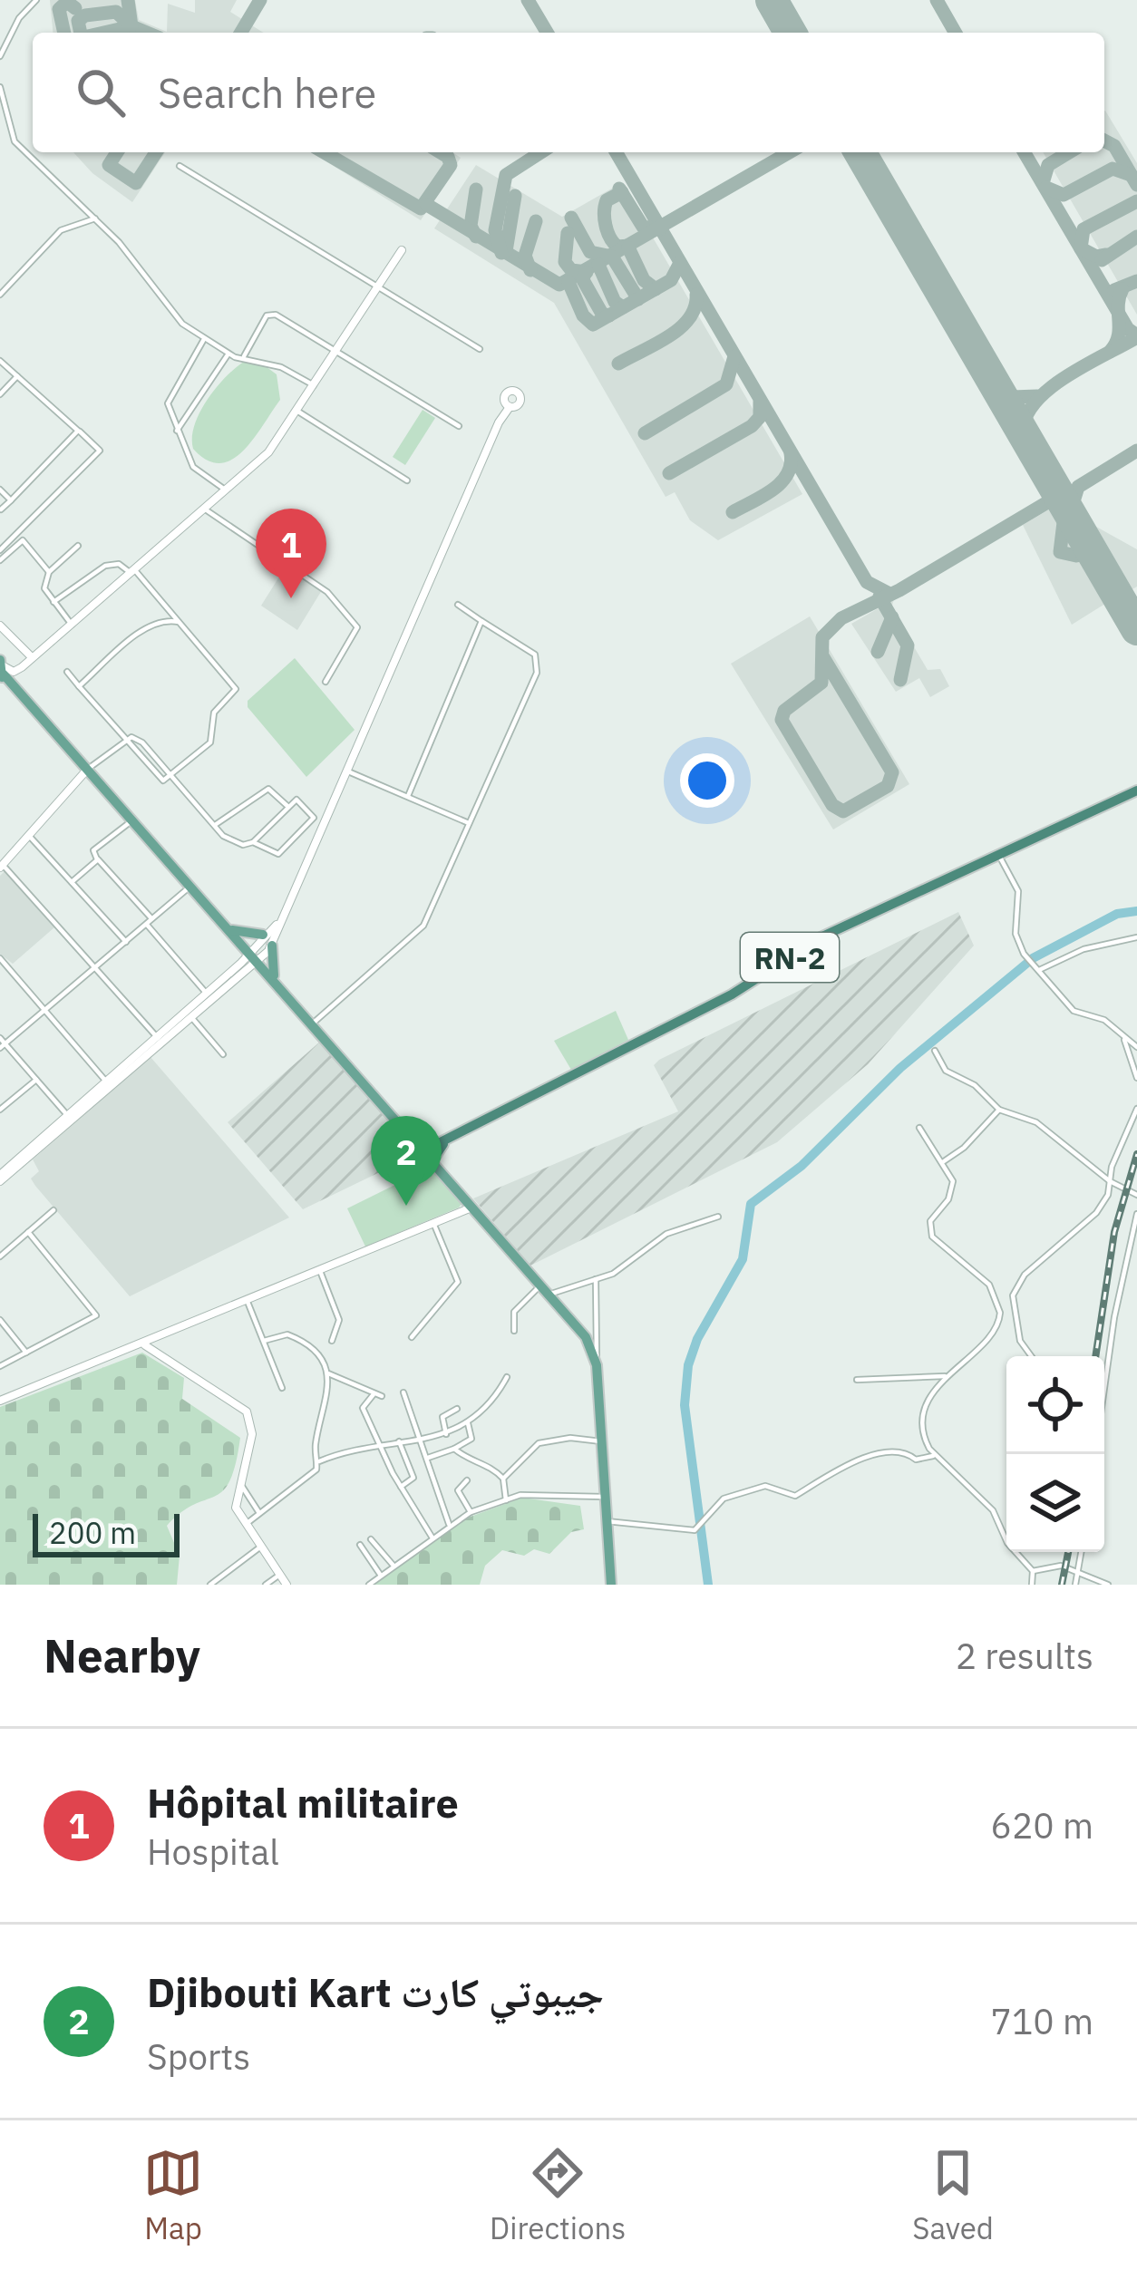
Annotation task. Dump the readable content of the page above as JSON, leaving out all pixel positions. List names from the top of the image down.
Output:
{
  "streets": {
    "highway": ["RN-2"]
  },
  "scale_bar": "200 m",
  "page": {
    "search": "Search here",
    "pins": ["1", "2"],
    "scale": "200 m",
    "heading": ["Nearby", "2 results"],
    "list": [
      {
        "mark": "1",
        "name": "Hôpital militaire",
        "note": "Hospital",
        "value": "620 m"
      },
      {
        "mark": "2",
        "name": "Djibouti Kart جيبوتي كارت",
        "note": "Sports",
        "value": "710 m"
      }
    ],
    "nav": ["Map", "Directions", "Saved"]
  }
}
